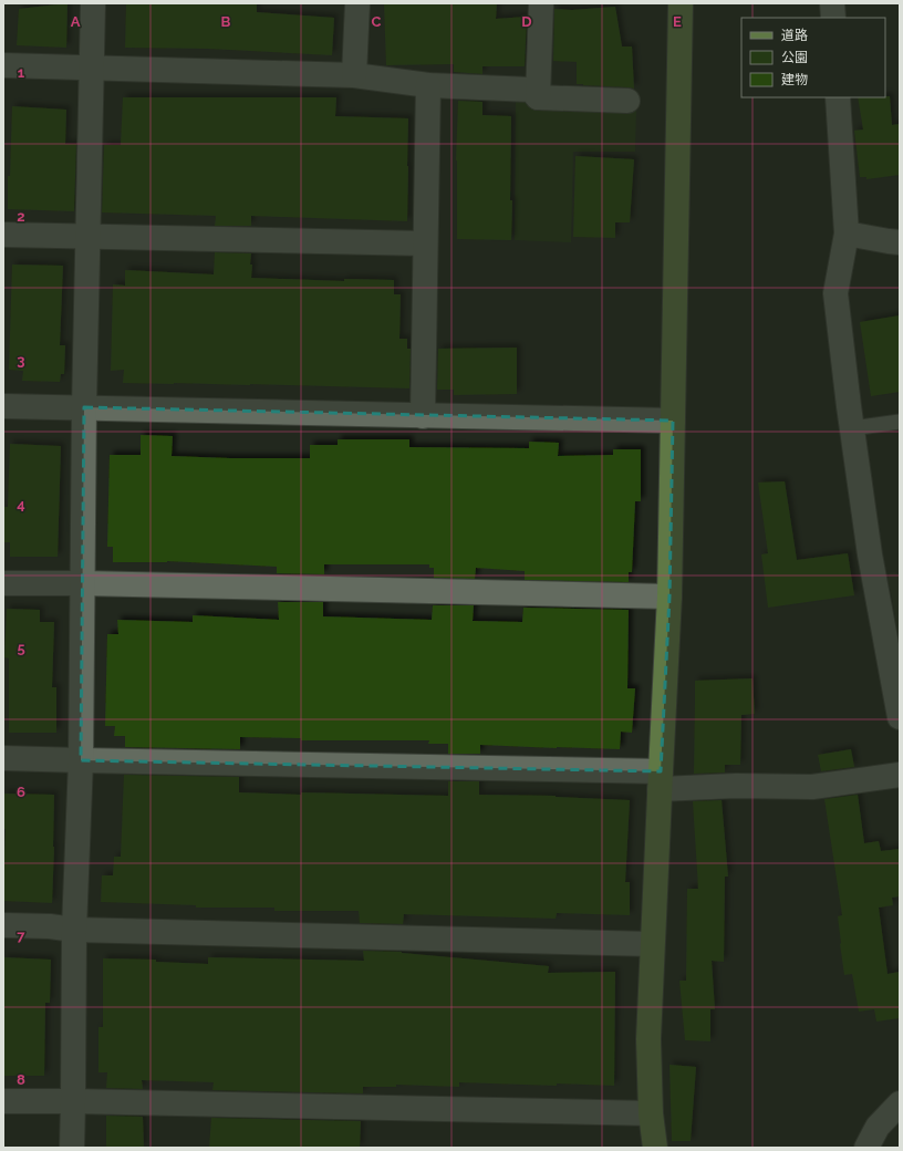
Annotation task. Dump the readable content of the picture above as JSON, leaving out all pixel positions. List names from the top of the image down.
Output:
{
  "legend": ["道路", "公園", "建物"],
  "grid": {
    "columns": [
      "A",
      "B",
      "C",
      "D",
      "E"
    ],
    "rows": [
      "1",
      "2",
      "3",
      "4",
      "5",
      "6",
      "7",
      "8"
    ]
  }
}
